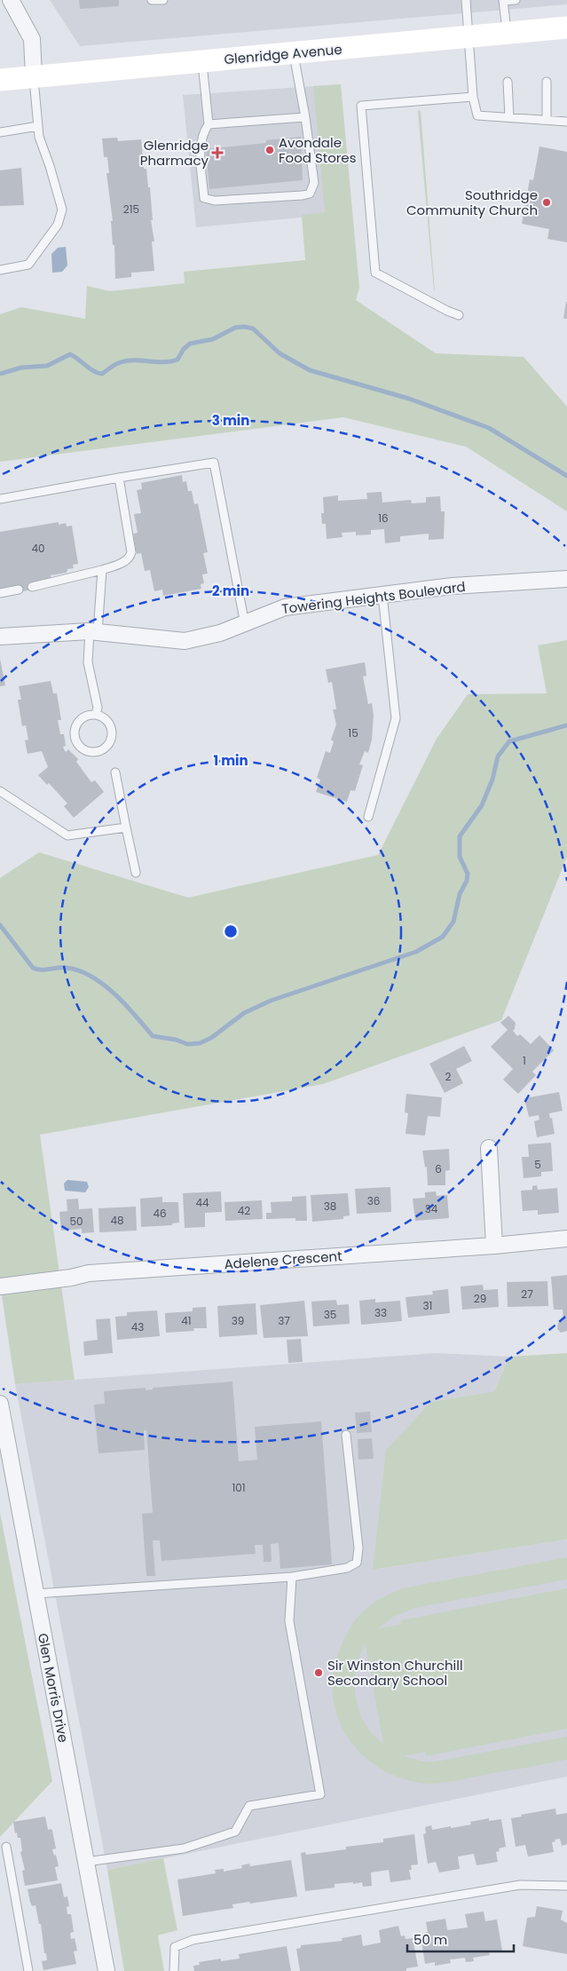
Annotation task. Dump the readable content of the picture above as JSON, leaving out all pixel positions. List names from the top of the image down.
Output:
{
  "streets": {
    "main road": ["Glenridge Avenue"],
    "street": ["Towering Heights Boulevard", "Adelene Crescent", "Glen Morris Drive"]
  },
  "places": {
    "other": ["Avondale Food Stores", "Southridge Community Church", "Sir Winston Churchill Secondary School"],
    "health": ["Glenridge Pharmacy"]
  },
  "house_numbers": [
    "215",
    "16",
    "40",
    "15",
    "1",
    "2",
    "5",
    "6",
    "36",
    "44",
    "38",
    "34",
    "42",
    "46",
    "48",
    "50",
    "27",
    "29",
    "31",
    "33",
    "35",
    "41",
    "39",
    "37",
    "43",
    "101"
  ],
  "scale_bar": "50 m",
  "rings": ["3 min", "2 min", "1 min"]
}
